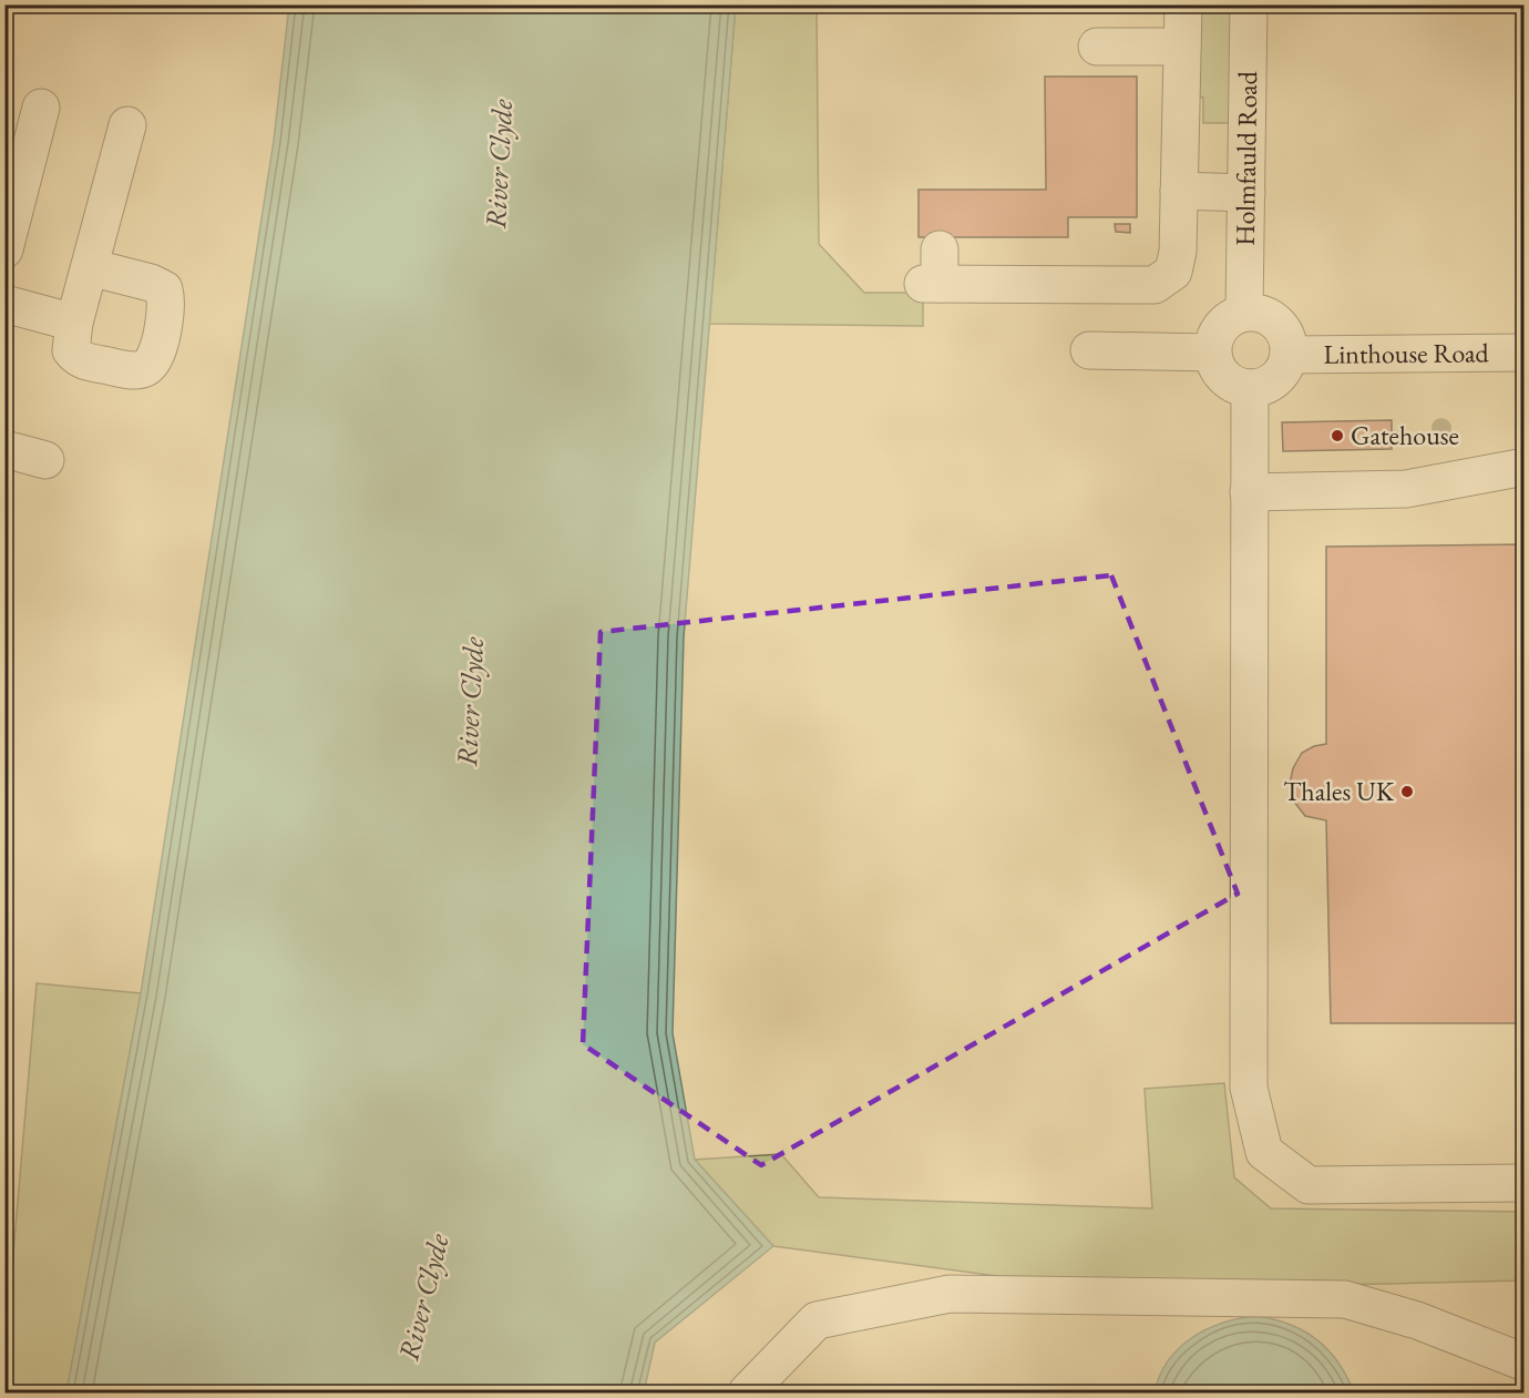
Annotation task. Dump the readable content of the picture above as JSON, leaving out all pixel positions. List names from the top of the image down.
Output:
{
  "streets": {
    "street": ["Holmfauld Road", "Linthouse Road"]
  },
  "crossings": [
    ["Holmfauld Road", "Linthouse Road"]
  ],
  "water": ["River Clyde"],
  "places": ["Gatehouse", "Thales UK"]
}
